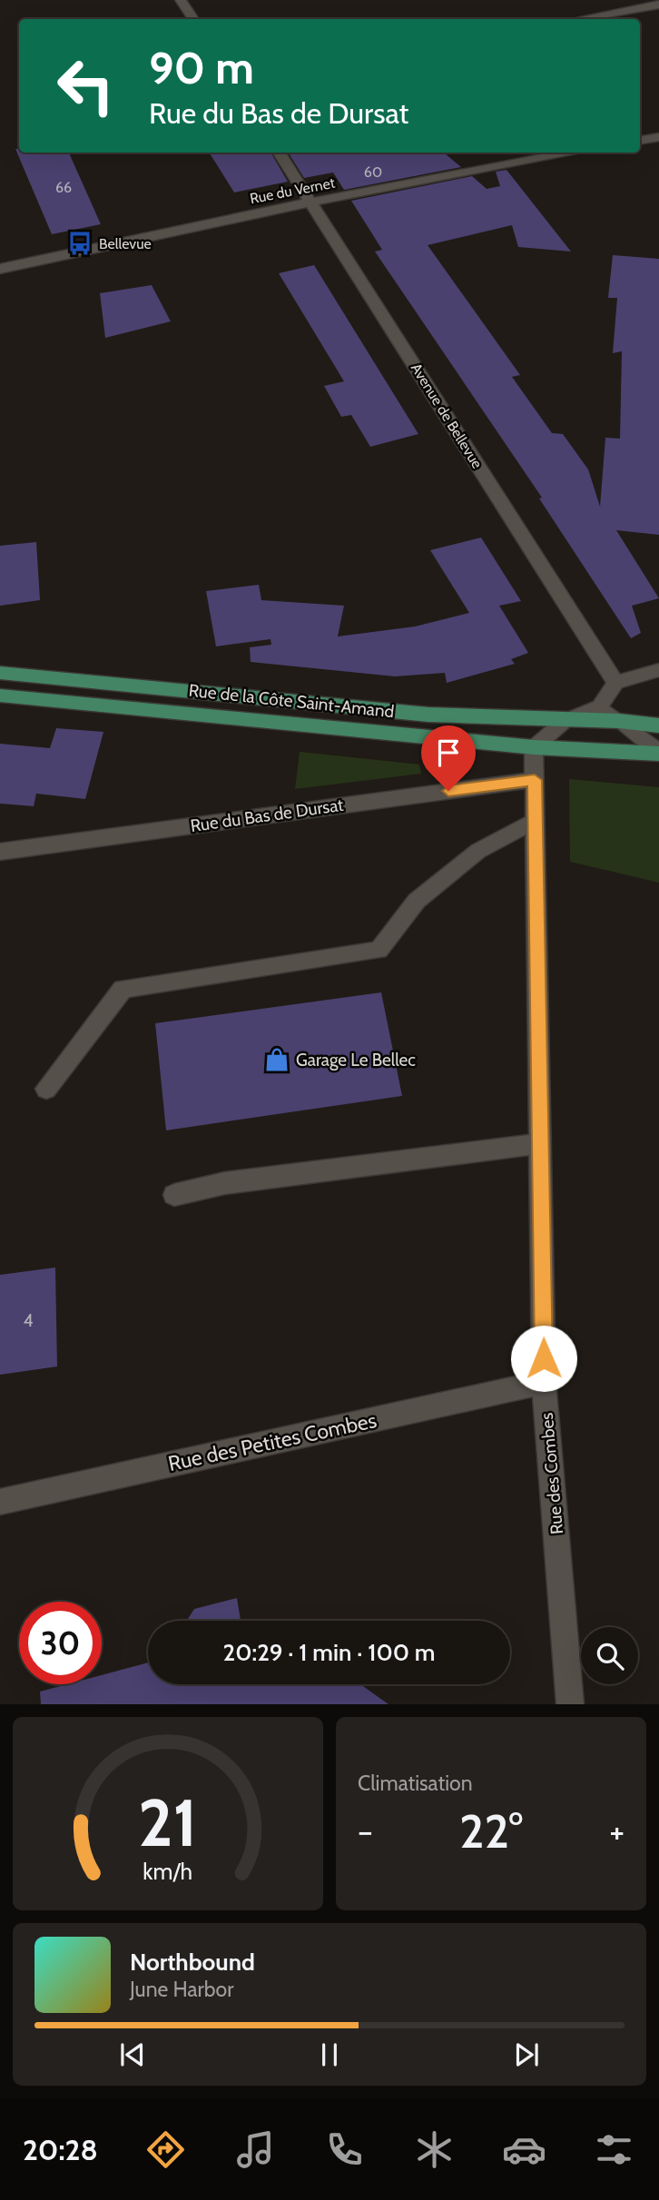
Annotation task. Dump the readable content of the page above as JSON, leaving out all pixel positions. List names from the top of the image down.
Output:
{
  "streets": {
    "main road": ["Rue de la Côte Saint-Amand"],
    "street": [
      "Rue du Vernet",
      "Avenue de Bellevue",
      "Rue du Bas de Dursat",
      "Rue des Petites Combes",
      "Rue des Combes"
    ]
  },
  "crossings": [
    ["Rue du Vernet", "Avenue de Bellevue"],
    ["Rue de la Côte Saint-Amand", "Rue des Combes"],
    ["Rue du Bas de Dursat", "Rue des Combes"],
    ["Rue des Petites Combes", "Rue des Combes"]
  ],
  "places": {
    "bus stop": ["Bellevue"],
    "shop": ["Garage Le Bellec"]
  },
  "house_numbers": ["60", "66", "4"],
  "page": {
    "turn": ["90 m", "Rue du Bas de Dursat"],
    "limit": "30",
    "trip": "20:29 · 1 min · 100 m",
    "tile": "Climatisation",
    "heat": ["−", "22°", "+"],
    "song": ["Northbound", "June Harbor"],
    "tabs": "20:28",
    "gauge": ["21", "km/h"]
  }
}
